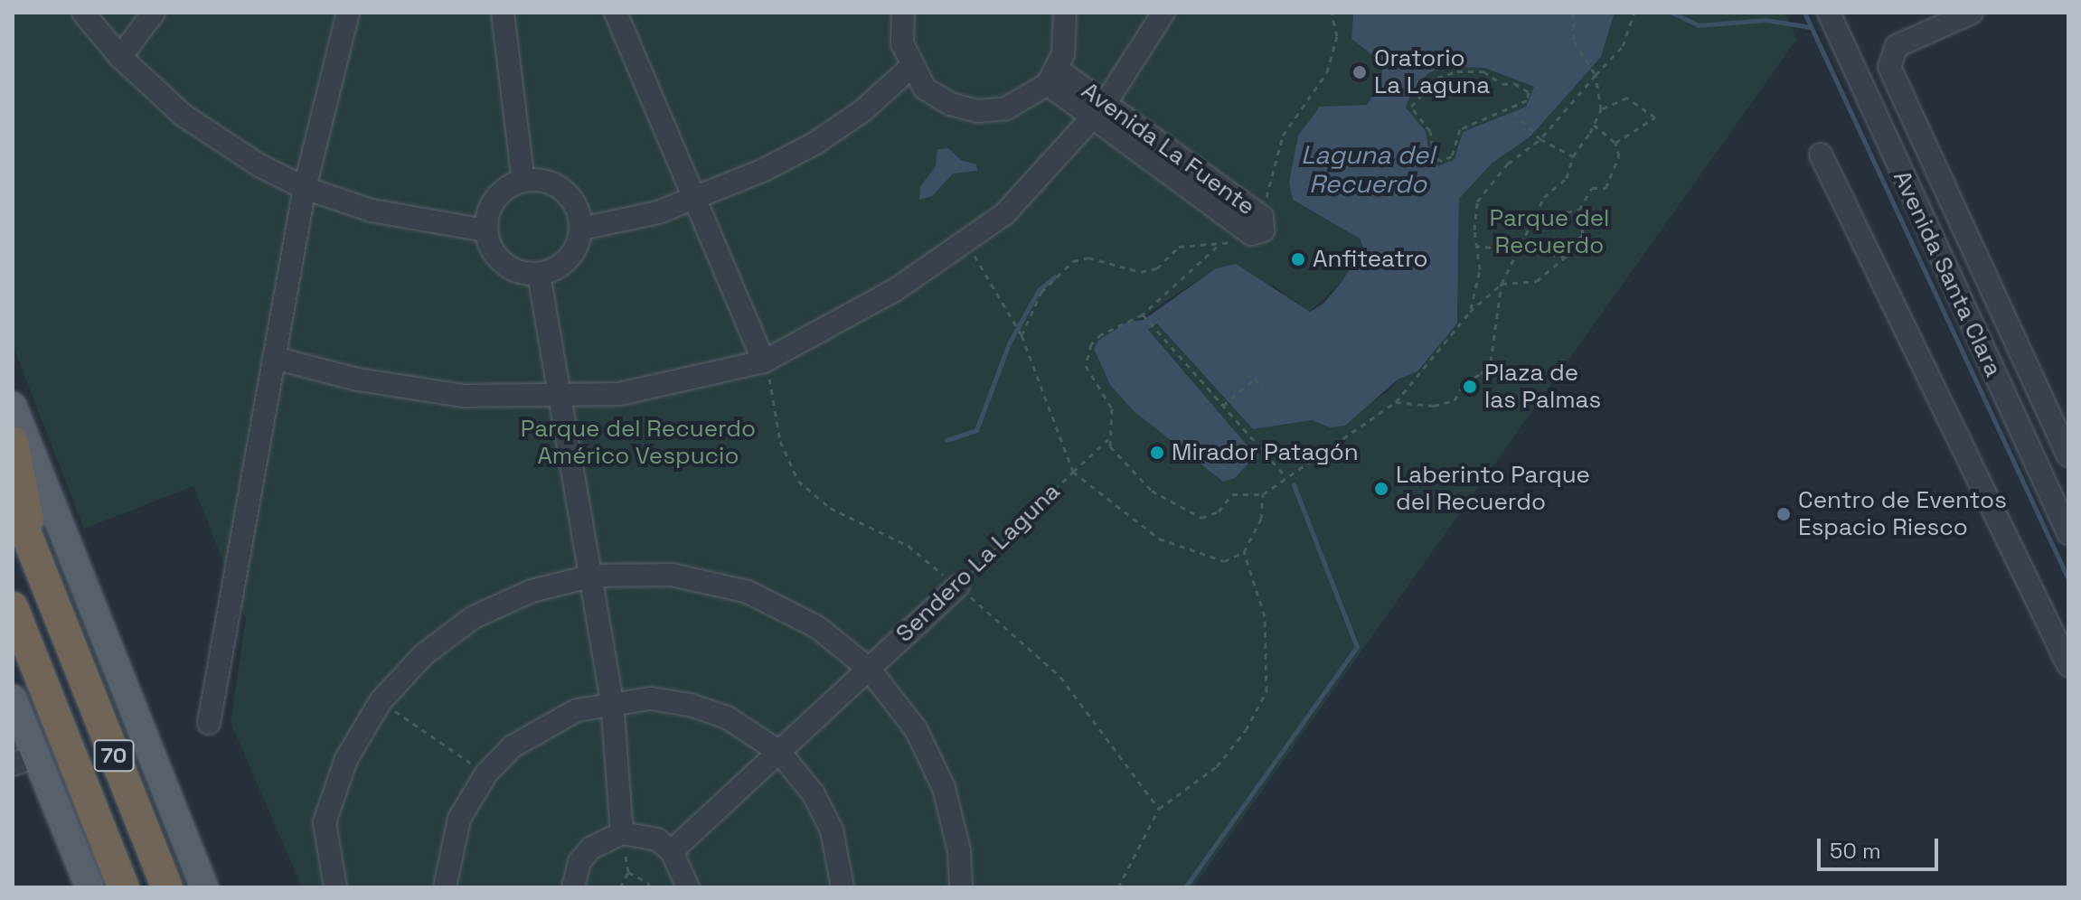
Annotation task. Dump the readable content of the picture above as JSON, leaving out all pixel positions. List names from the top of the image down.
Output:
{
  "streets": {
    "highway": ["70"],
    "street": ["Avenida La Fuente", "Avenida Santa Clara", "Sendero La Laguna"]
  },
  "water": ["Laguna del Recuerdo"],
  "parks": ["Parque del Recuerdo", "Parque del Recuerdo Américo Vespucio"],
  "places": [
    "Oratorio La Laguna",
    "Anfiteatro",
    "Plaza de las Palmas",
    "Mirador Patagón",
    "Laberinto Parque del Recuerdo",
    "Centro de Eventos Espacio Riesco"
  ],
  "scale_bar": "50 m"
}
